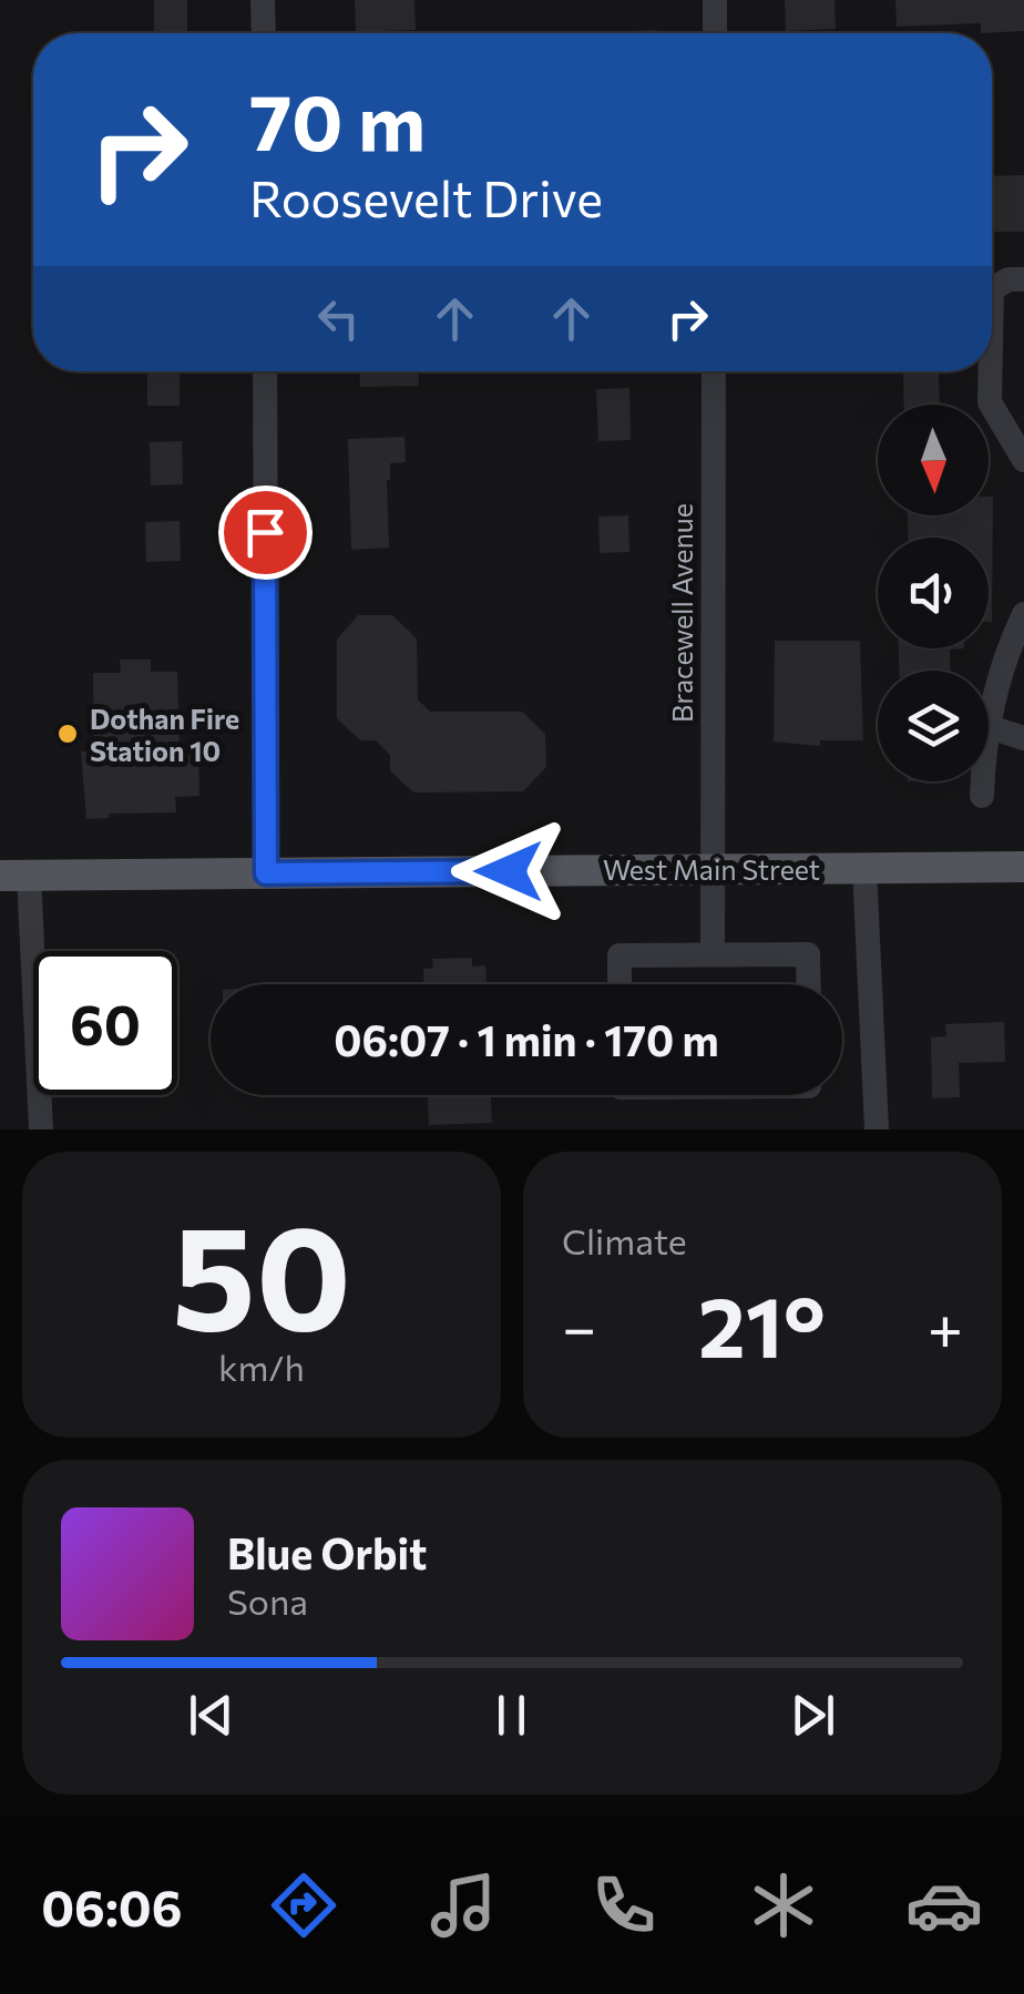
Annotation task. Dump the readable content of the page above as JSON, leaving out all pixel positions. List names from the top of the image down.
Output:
{
  "streets": {
    "main road": ["West Main Street"],
    "street": ["Bracewell Avenue"]
  },
  "crossings": [
    ["Bracewell Avenue", "West Main Street"]
  ],
  "places": ["Dothan Fire Station 10"],
  "north": "bottom",
  "page": {
    "turn": ["70 m", "Roosevelt Drive"],
    "limit": "60",
    "trip": "06:07 · 1 min · 170 m",
    "tile": [
      ["50", "km/h"],
      "Climate"
    ],
    "heat": ["−", "21°", "+"],
    "song": ["Blue Orbit", "Sona"],
    "tabs": "06:06"
  }
}
